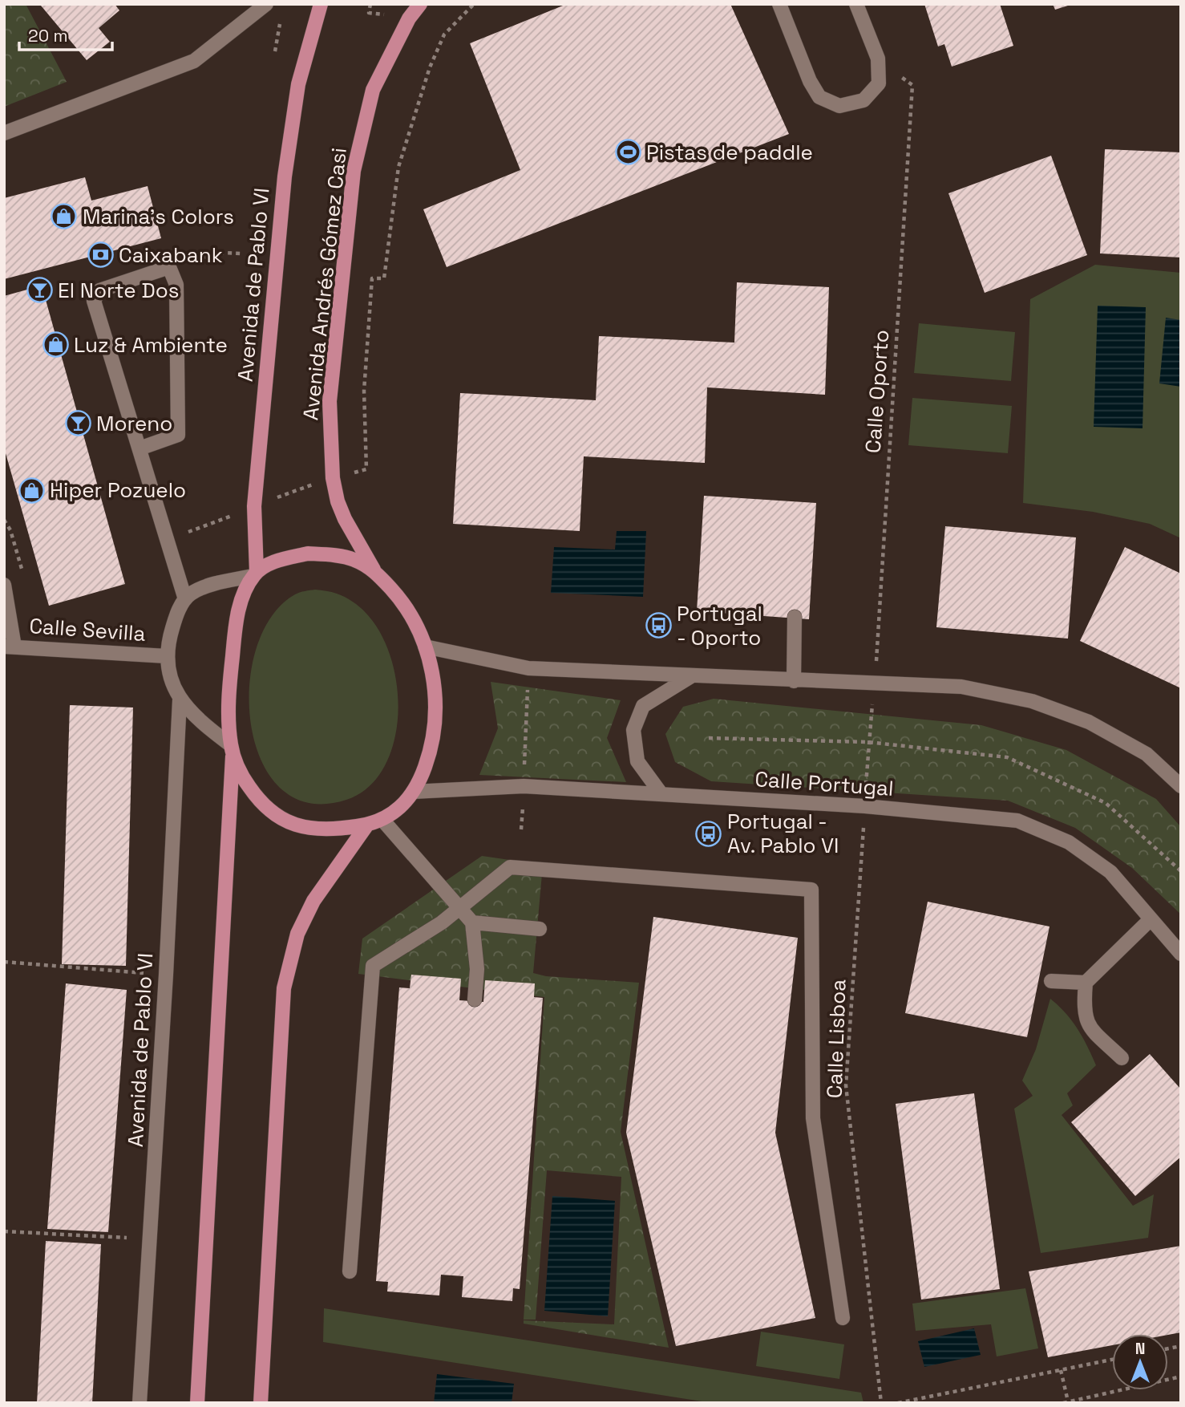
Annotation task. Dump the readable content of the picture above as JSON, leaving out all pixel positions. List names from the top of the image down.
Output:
{
  "streets": {
    "main road": ["Avenida Andrés Gómez Casi", "Avenida de Pablo VI"],
    "street": ["Calle Sevilla", "Calle Portugal"],
    "path": ["Calle Oporto", "Calle Lisboa"]
  },
  "crossings": [
    ["Calle Oporto", "Calle Lisboa"],
    ["Calle Portugal", "Calle Lisboa"]
  ],
  "places": {
    "sports": ["Pistas de paddle"],
    "shop": ["Marina's Colors", "Luz & Ambiente", "Hiper Pozuelo"],
    "bank": ["Caixabank"],
    "bar": ["El Norte Dos", "Moreno"],
    "bus stop": ["Portugal - Oporto", "Portugal - Av. Pablo VI"]
  },
  "scale_bar": "20 m",
  "north": "top"
}
